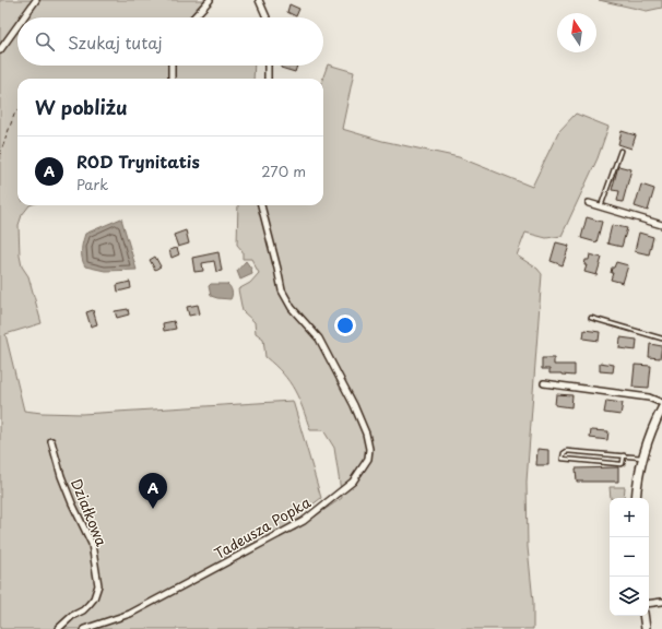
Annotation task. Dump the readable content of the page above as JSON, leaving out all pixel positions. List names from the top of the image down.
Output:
{
  "streets": {
    "street": ["Działkowa", "Tadeusza Popka"]
  },
  "north": "top",
  "page": {
    "search": "Szukaj tutaj",
    "heading": "W pobliżu",
    "list": [
      {
        "mark": "A",
        "name": "ROD Trynitatis",
        "note": "Park",
        "value": "270 m"
      }
    ],
    "pins": "A",
    "map_buttons": ["+", "−"]
  }
}
